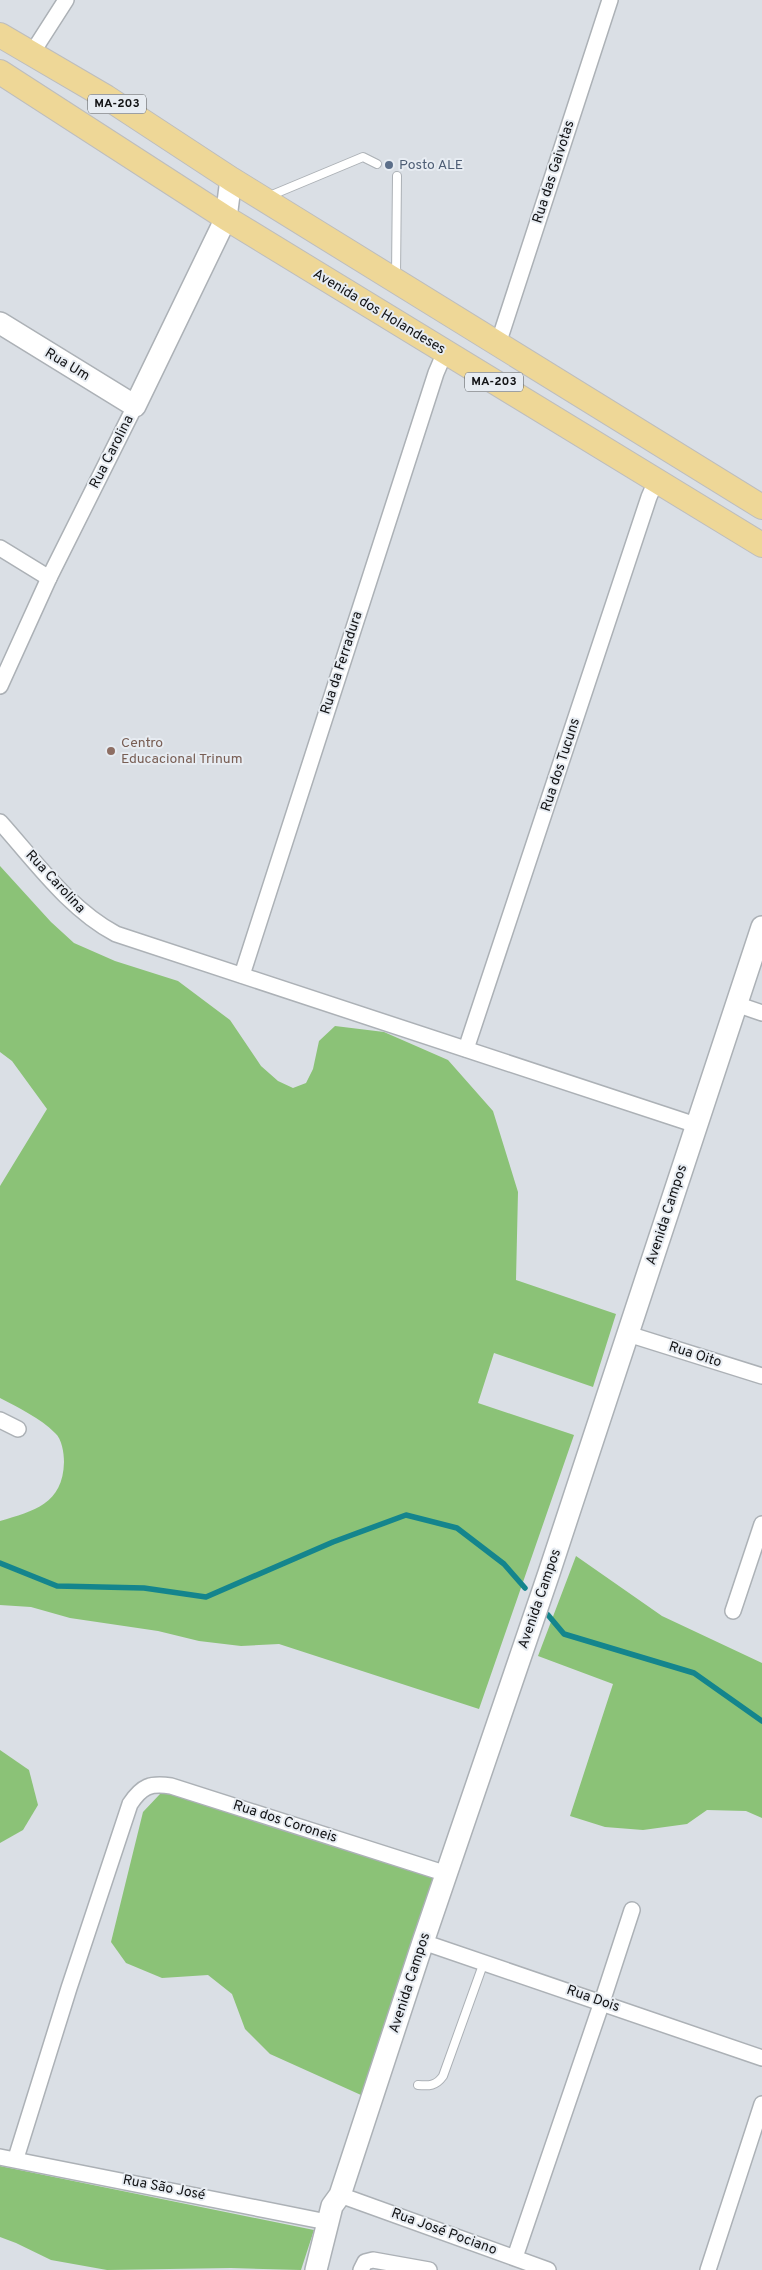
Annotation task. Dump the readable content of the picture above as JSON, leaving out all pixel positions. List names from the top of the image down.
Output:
{
  "streets": {
    "main road": ["MA-203", "Avenida dos Holandeses"],
    "street": [
      "Rua das Gaivotas",
      "Rua Um",
      "Rua Carolina",
      "Rua da Ferradura",
      "Rua dos Tucuns",
      "Avenida Campos",
      "Rua Oito",
      "Rua dos Coroneis",
      "Rua Dois",
      "Rua São José",
      "Rua José Pociano"
    ]
  },
  "crossings": [
    ["MA-203", "Rua das Gaivotas"],
    ["MA-203", "Rua Carolina"],
    ["Avenida dos Holandeses", "Rua Carolina"],
    ["Avenida dos Holandeses", "Rua da Ferradura"],
    ["Avenida dos Holandeses", "Rua dos Tucuns"],
    ["Rua Um", "Rua Carolina"],
    ["Rua Carolina", "Rua da Ferradura"],
    ["Rua Carolina", "Rua dos Tucuns"],
    ["Rua Carolina", "Avenida Campos"],
    ["Avenida Campos", "Rua Oito"],
    ["Avenida Campos", "Rua dos Coroneis"],
    ["Avenida Campos", "Rua Dois"],
    ["Avenida Campos", "Rua São José"],
    ["Avenida Campos", "Rua José Pociano"],
    ["Rua dos Coroneis", "Rua São José"]
  ],
  "places": ["Posto ALE", "Centro Educacional Trinum"]
}
